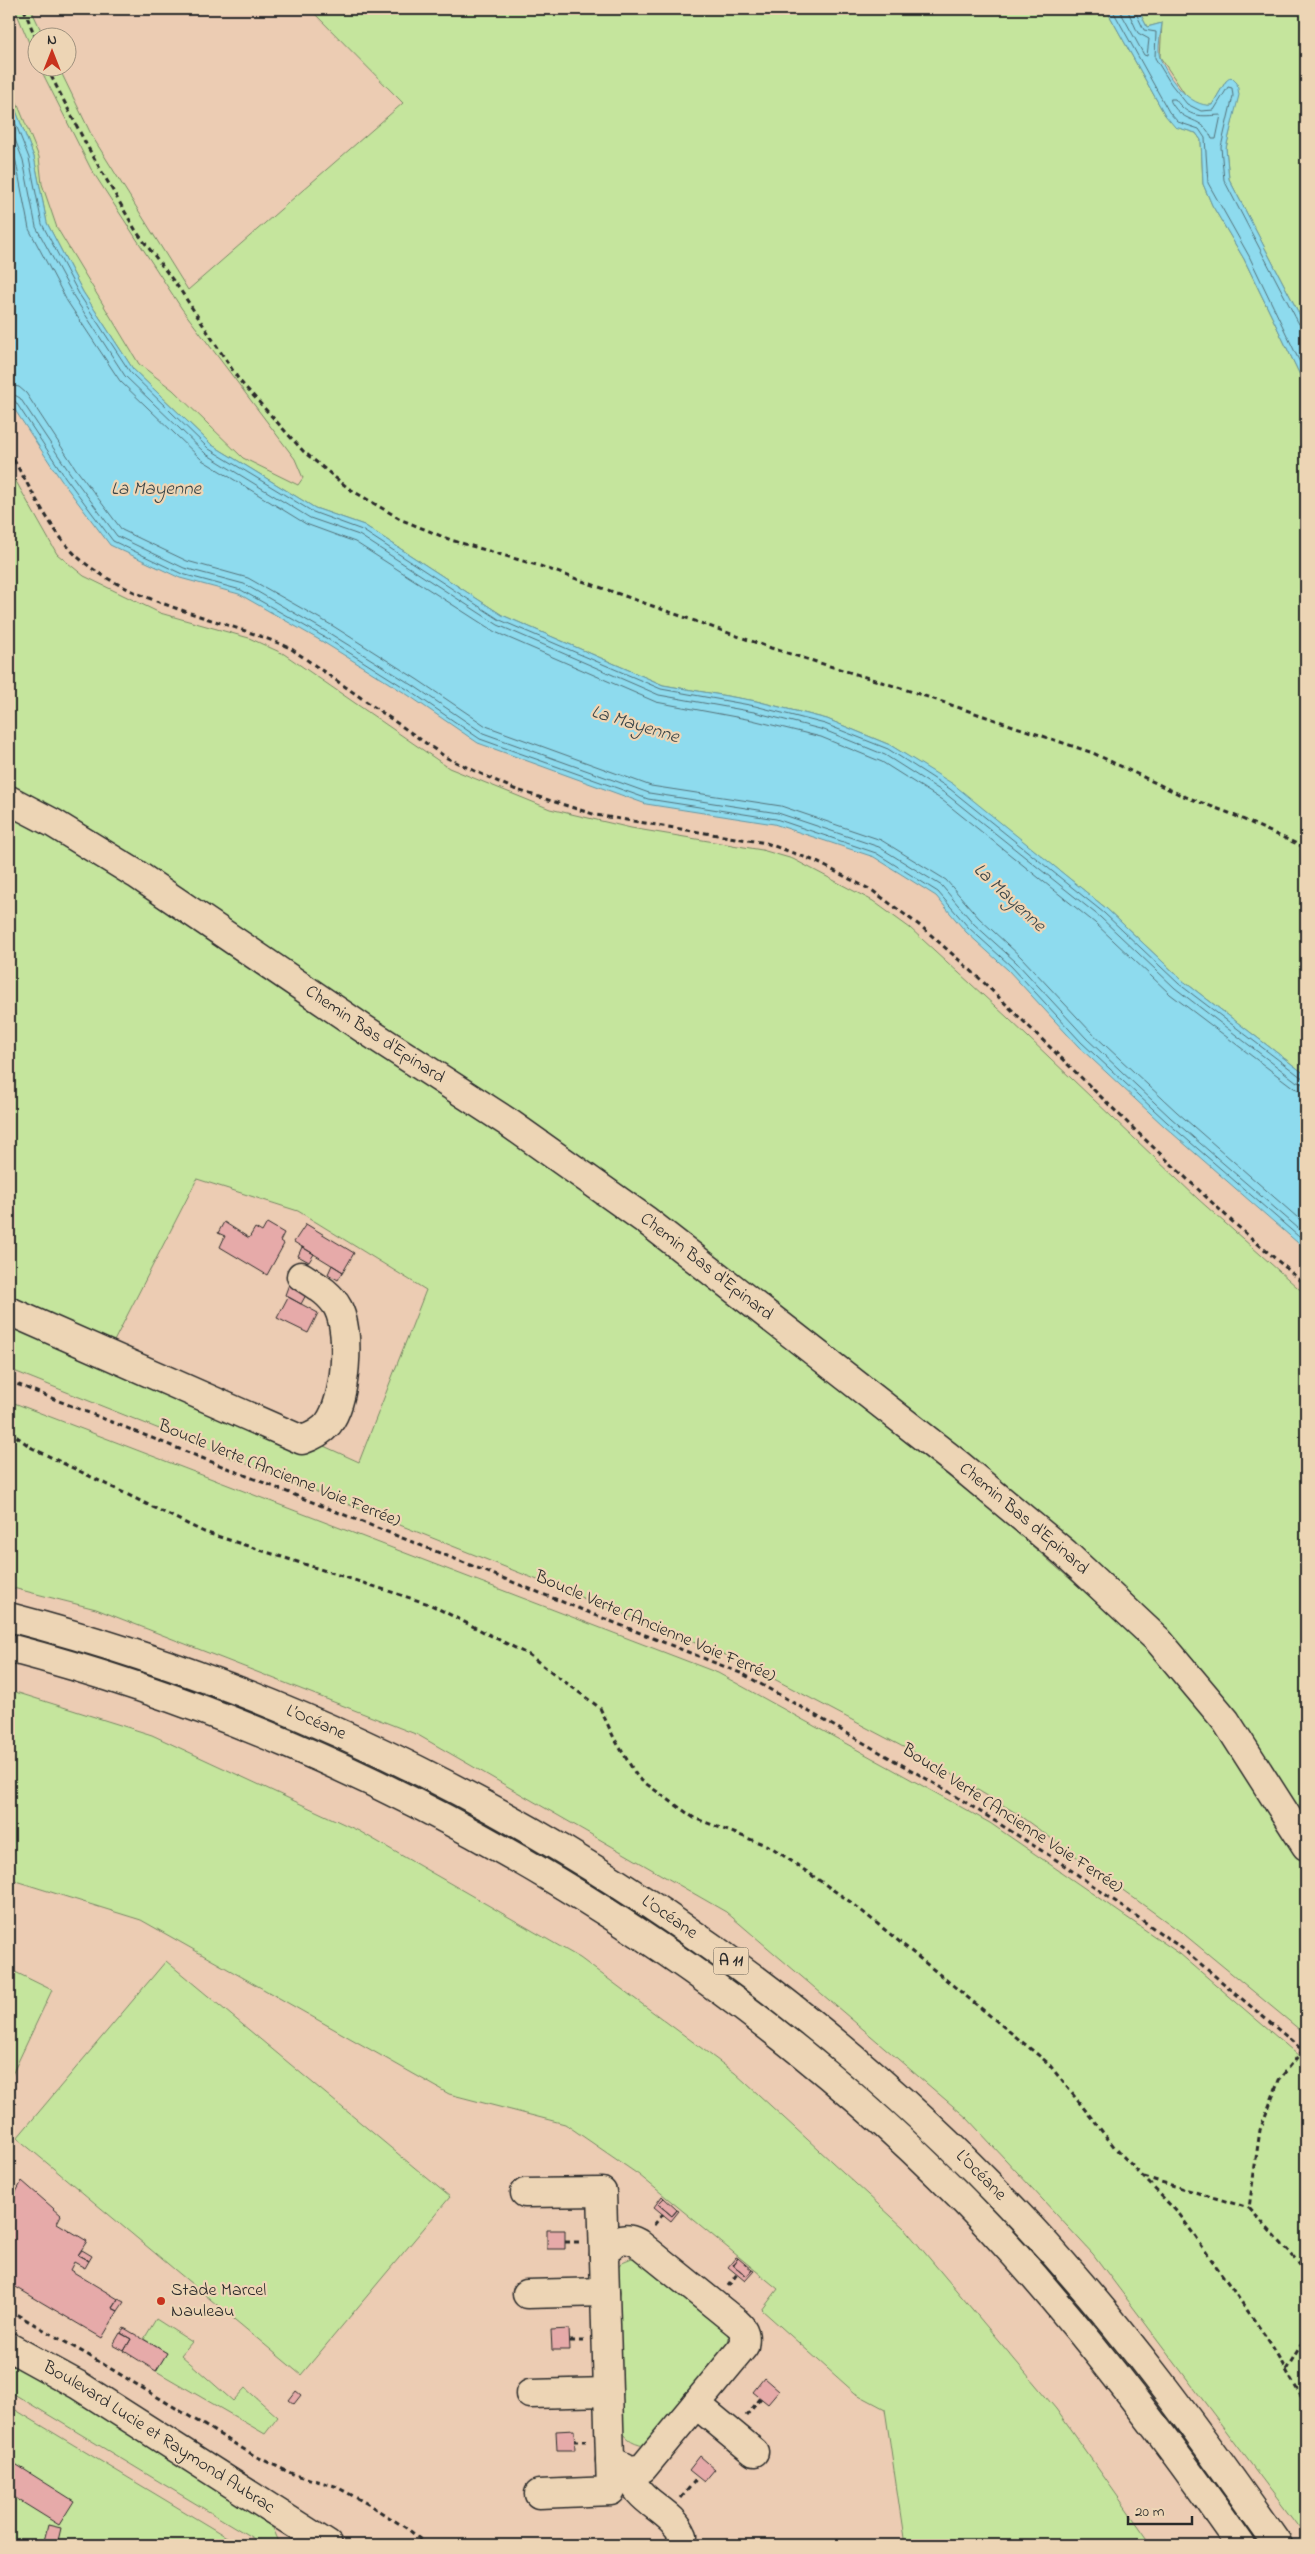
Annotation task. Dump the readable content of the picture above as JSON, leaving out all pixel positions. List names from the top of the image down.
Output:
{
  "streets": {
    "main road": [
      "Chemin Bas d'Epinard",
      "L’Océane",
      "A 11",
      "Boulevard Lucie et Raymond Aubrac"
    ],
    "path": ["Boucle Verte (Ancienne Voie Ferrée)"]
  },
  "water": ["La Mayenne"],
  "places": ["Stade Marcel Nauleau"],
  "scale_bar": "20 m",
  "north": "top"
}
